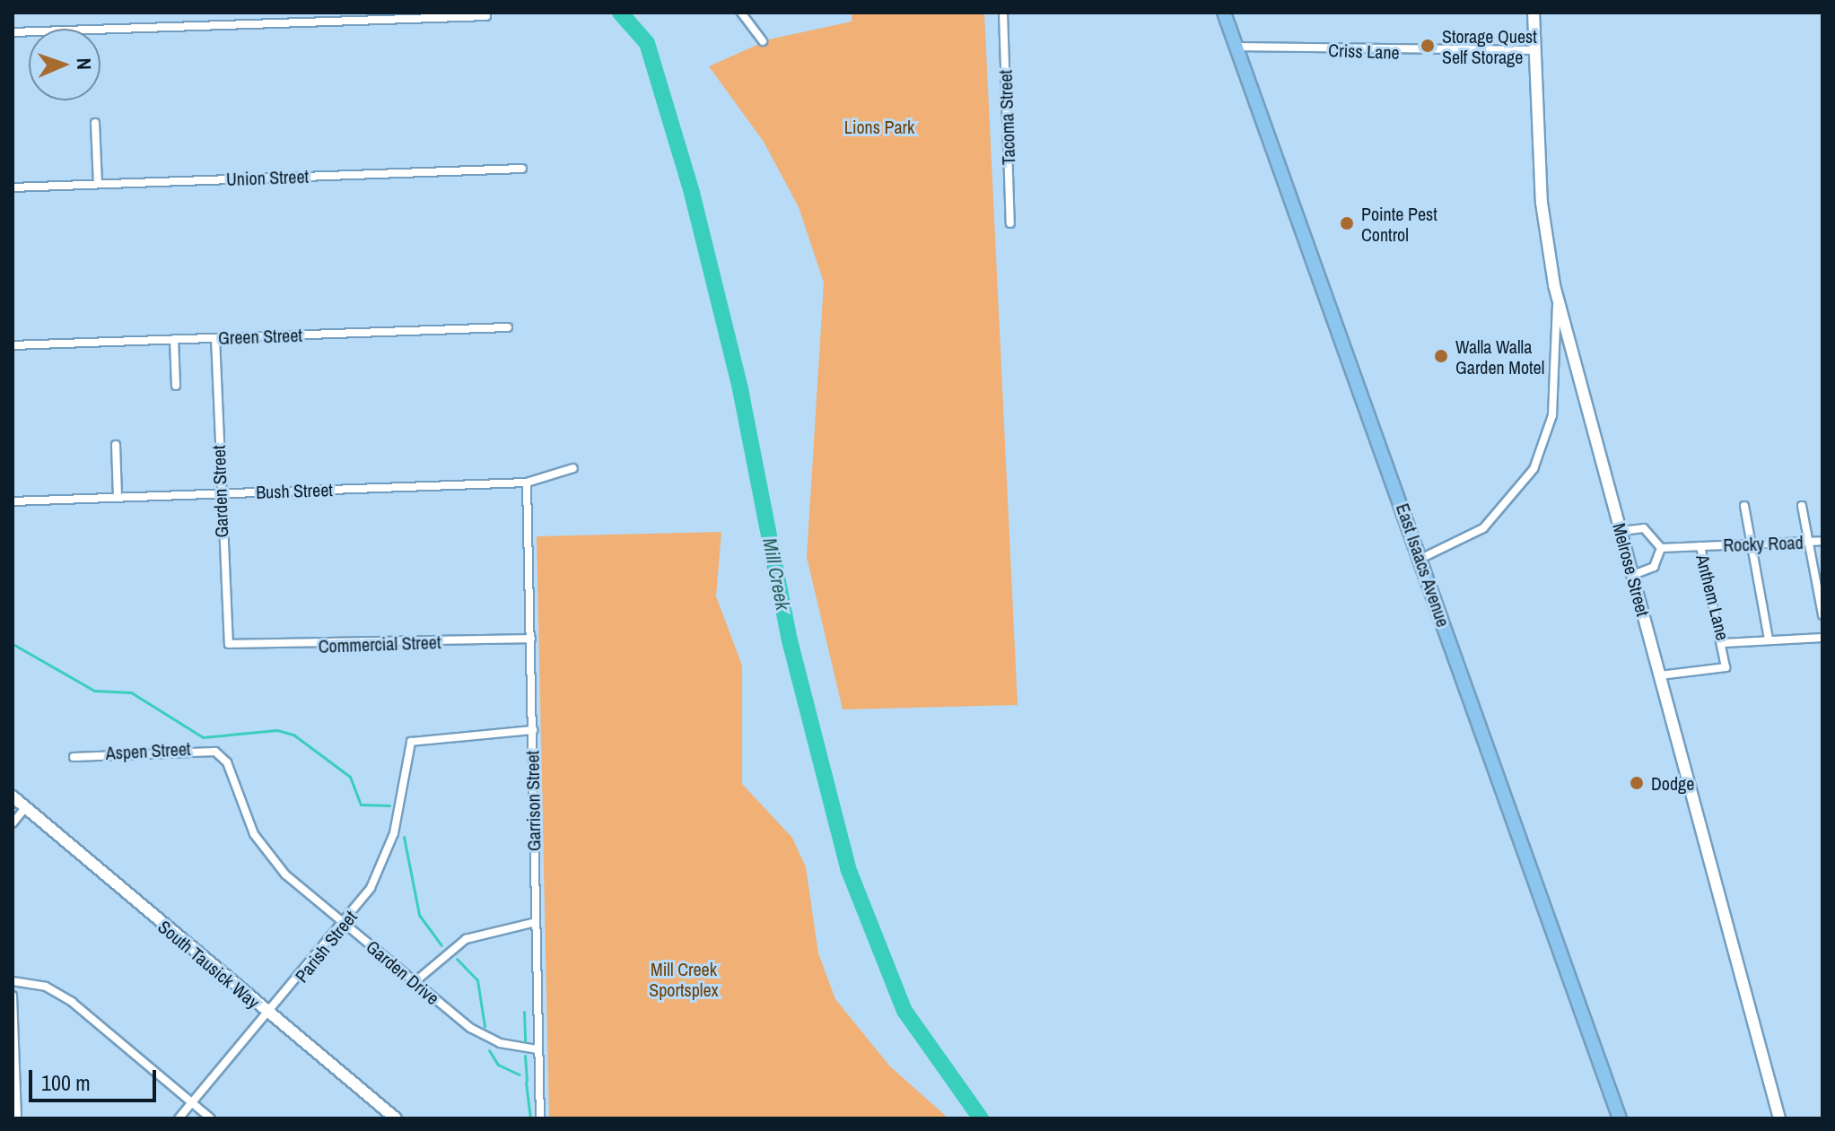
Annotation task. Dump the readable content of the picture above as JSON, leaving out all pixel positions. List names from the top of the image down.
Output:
{
  "streets": {
    "main road": ["East Isaacs Avenue"],
    "street": [
      "Criss Lane",
      "Tacoma Street",
      "Union Street",
      "Green Street",
      "Bush Street",
      "Garden Street",
      "Rocky Road",
      "Melrose Street",
      "Anthem Lane",
      "Commercial Street",
      "Aspen Street",
      "Garrison Street",
      "Parish Street",
      "South Tausick Way",
      "Garden Drive"
    ]
  },
  "crossings": [
    ["Criss Lane", "East Isaacs Avenue"],
    ["Criss Lane", "Melrose Street"],
    ["Green Street", "Garden Street"],
    ["Bush Street", "Garden Street"],
    ["Bush Street", "Garrison Street"],
    ["Garden Street", "Commercial Street"],
    ["Rocky Road", "Anthem Lane"],
    ["Melrose Street", "Anthem Lane"],
    ["Commercial Street", "Garrison Street"],
    ["Aspen Street", "Garden Drive"],
    ["Garrison Street", "Parish Street"],
    ["Garrison Street", "Garden Drive"],
    ["Parish Street", "South Tausick Way"],
    ["Parish Street", "Garden Drive"]
  ],
  "water": ["Mill Creek"],
  "parks": ["Lions Park", "Mill Creek Sportsplex"],
  "places": [
    "Storage Quest Self Storage",
    "Pointe Pest Control",
    "Walla Walla Garden Motel",
    "Dodge"
  ],
  "scale_bar": "100 m",
  "north": "right"
}
